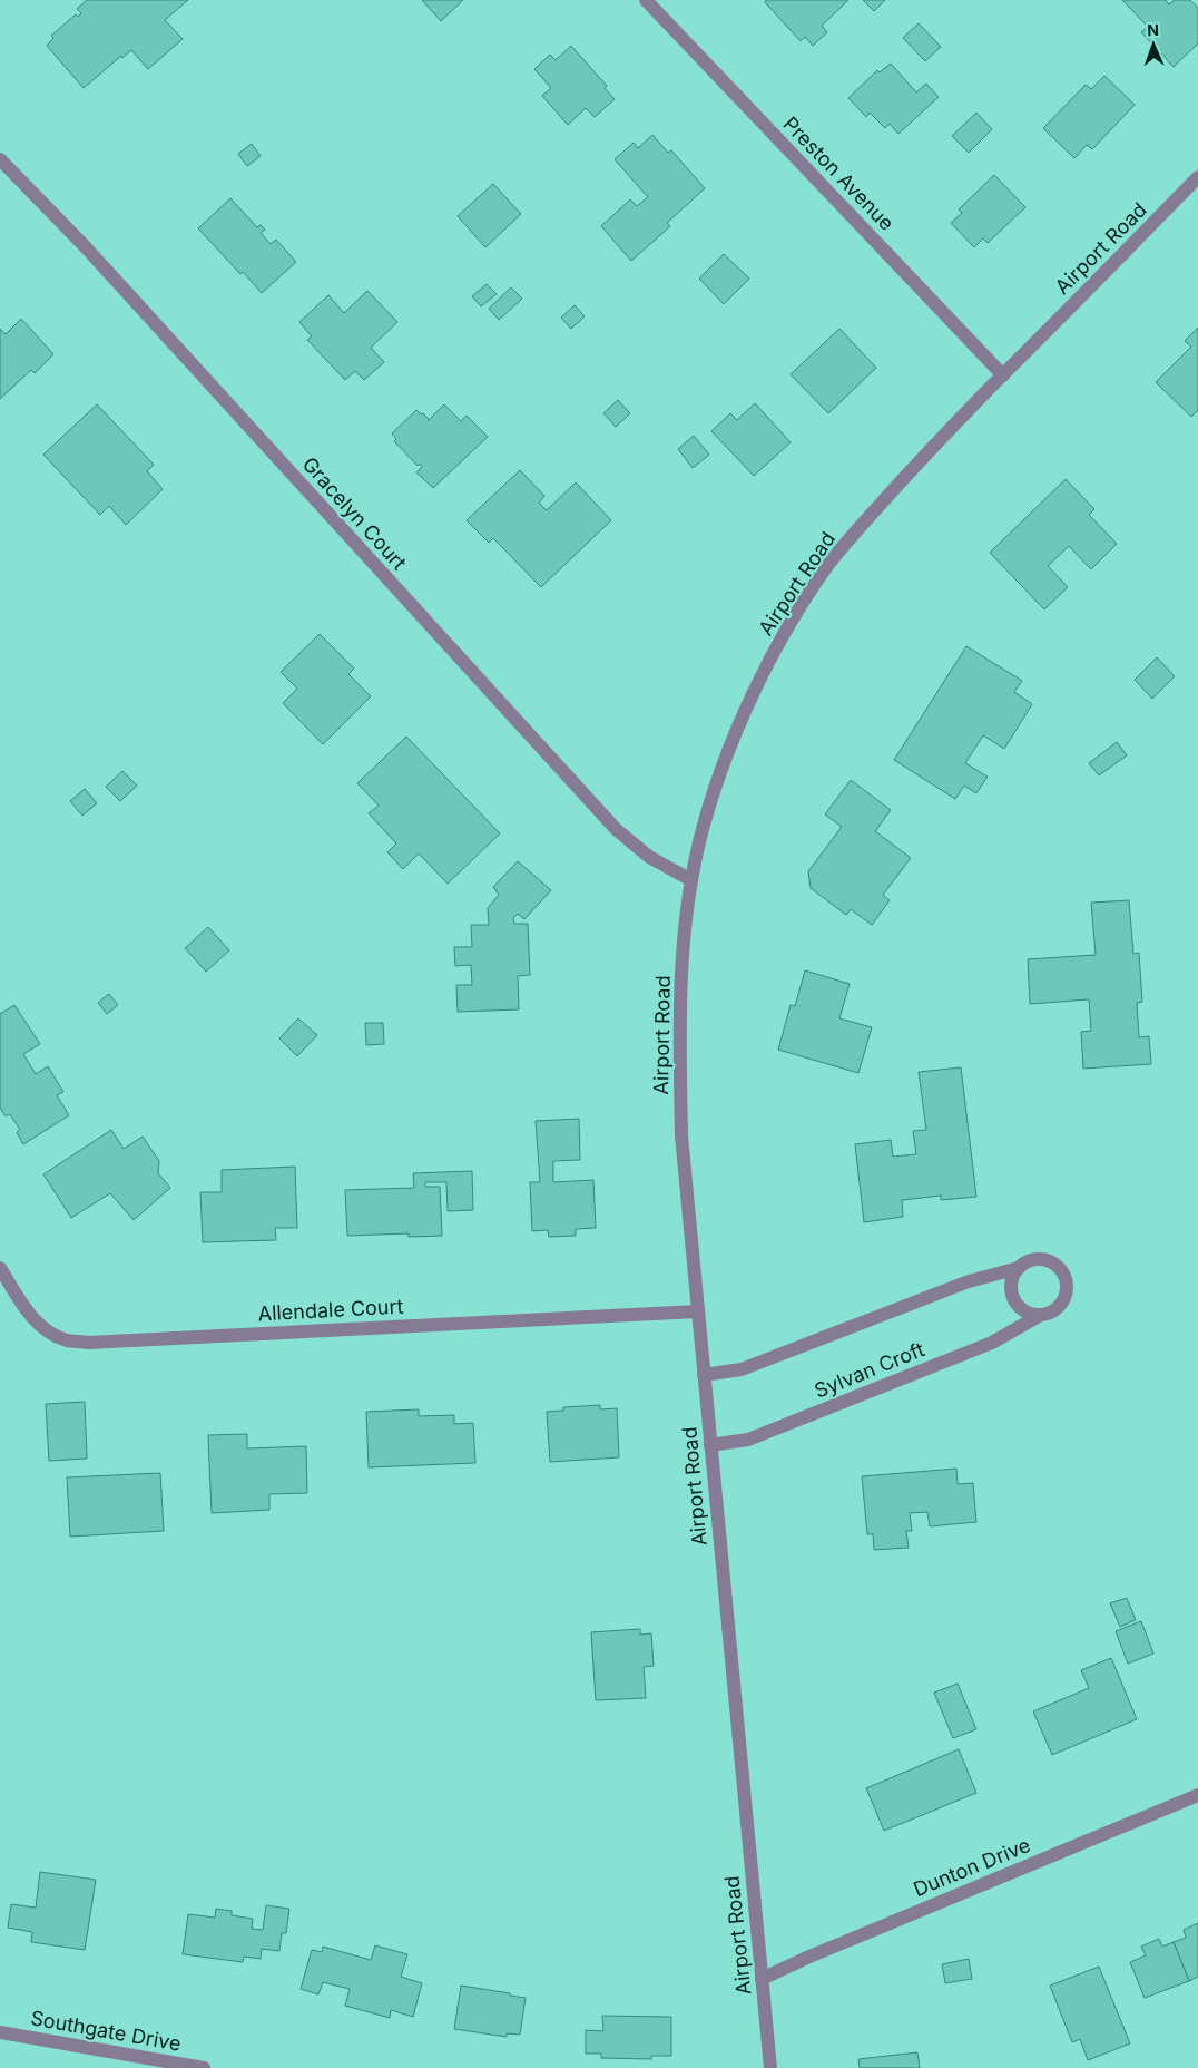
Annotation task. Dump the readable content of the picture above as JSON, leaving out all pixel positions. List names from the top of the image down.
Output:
{
  "streets": {
    "street": [
      "Preston Avenue",
      "Airport Road",
      "Gracelyn Court",
      "Allendale Court",
      "Sylvan Croft",
      "Dunton Drive",
      "Southgate Drive"
    ]
  },
  "crossings": [
    ["Preston Avenue", "Airport Road"],
    ["Airport Road", "Gracelyn Court"],
    ["Airport Road", "Allendale Court"],
    ["Airport Road", "Sylvan Croft"],
    ["Airport Road", "Dunton Drive"]
  ],
  "north": "top"
}
